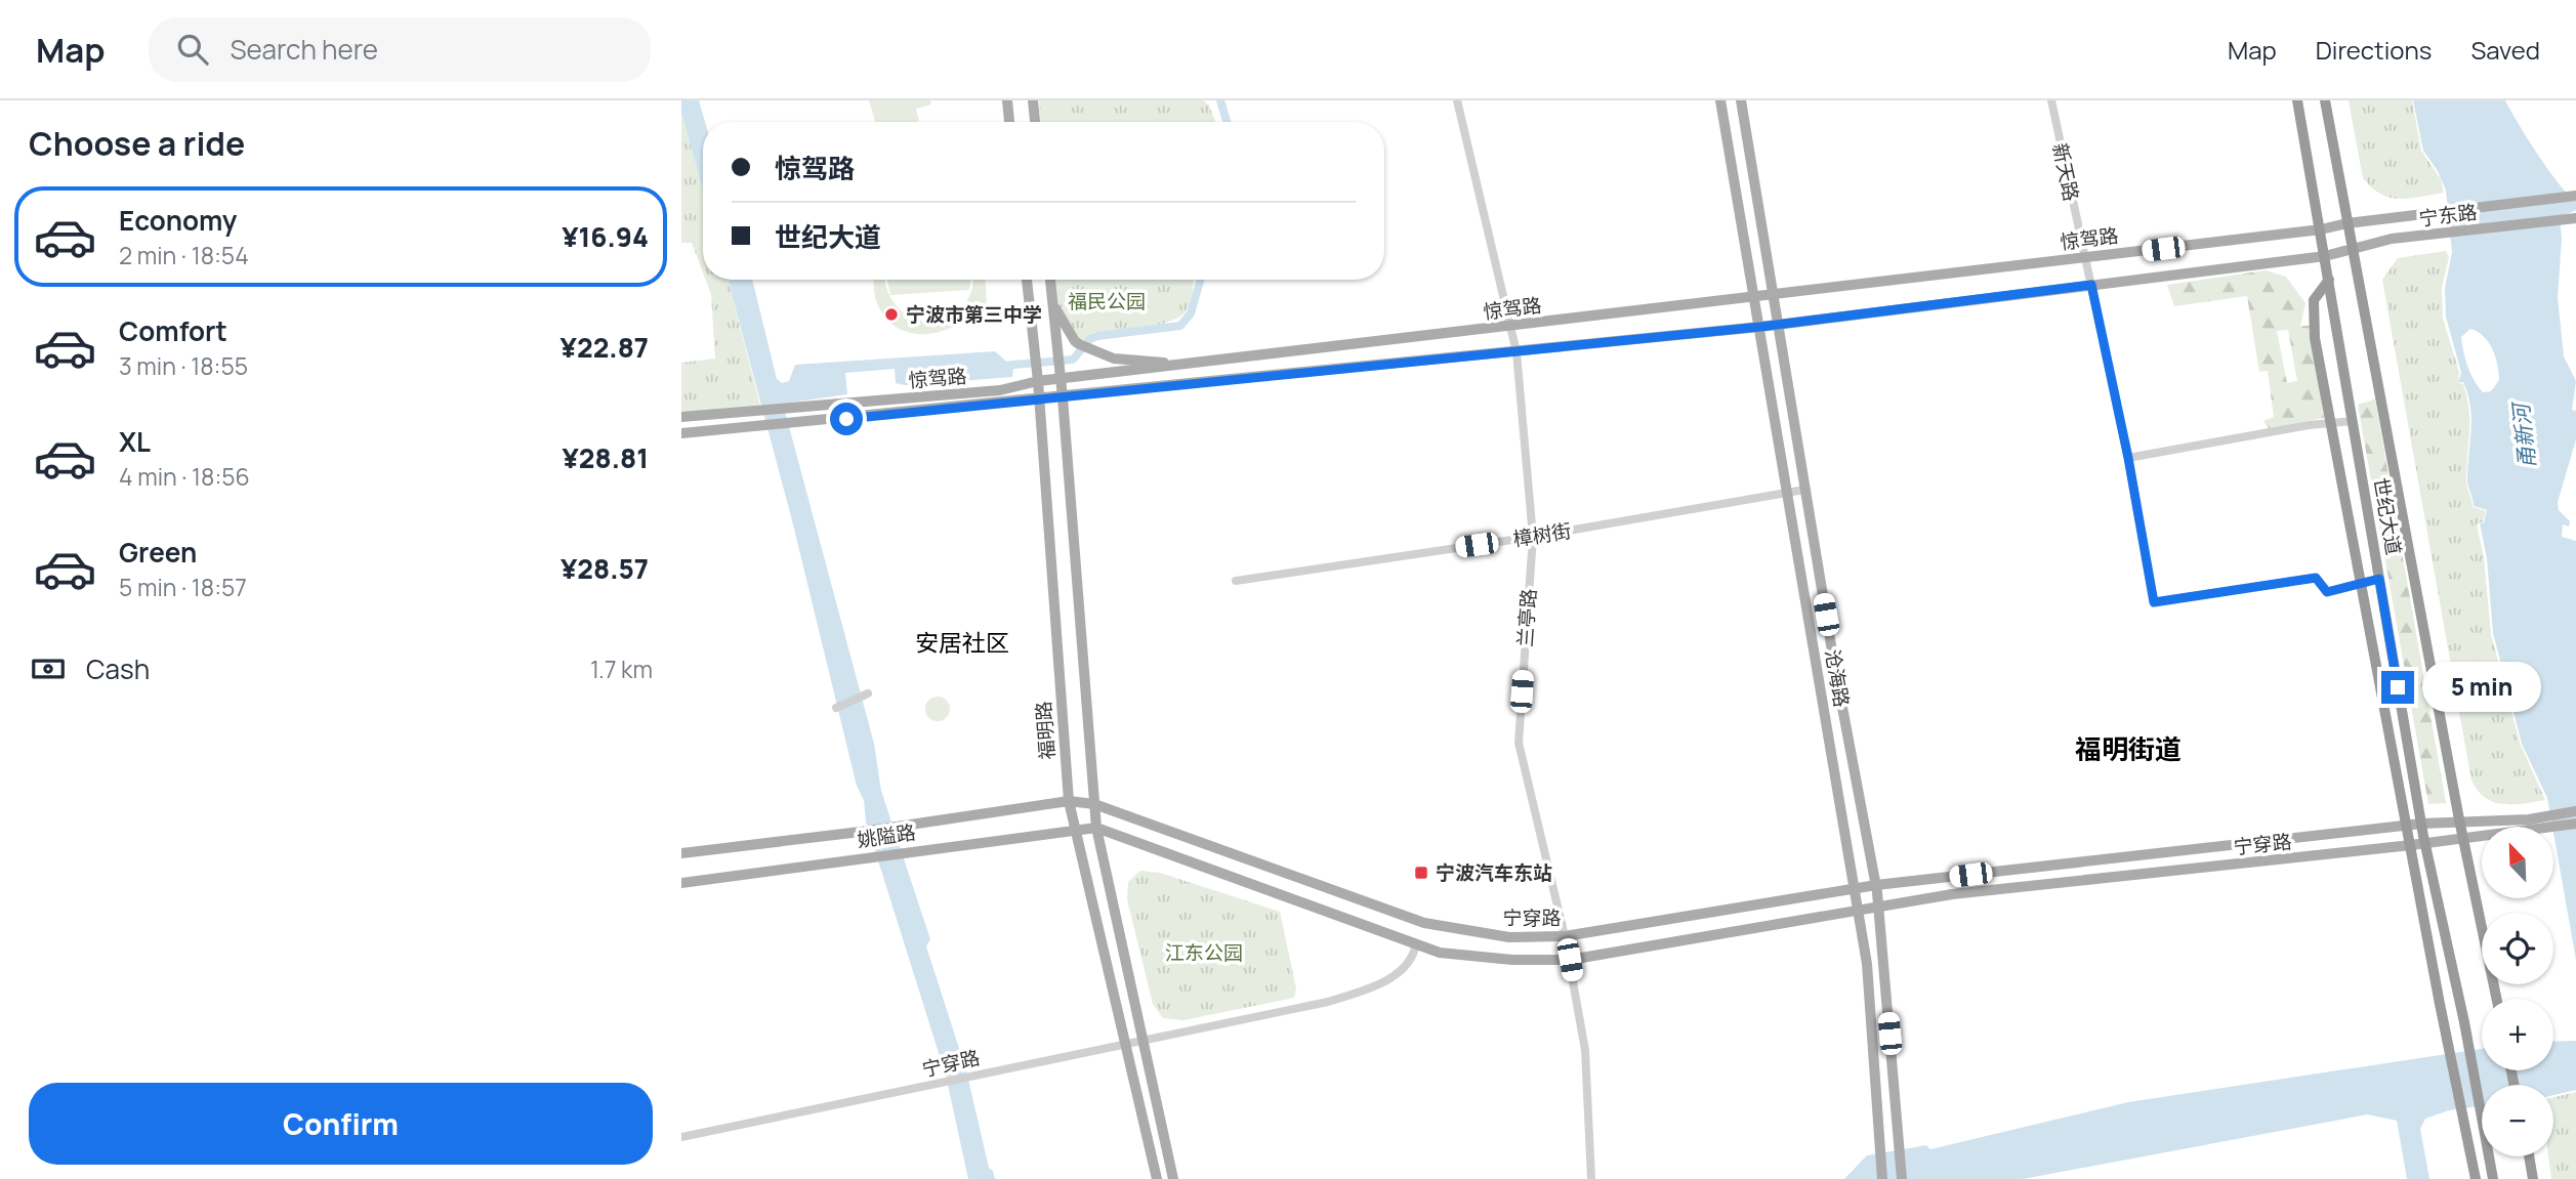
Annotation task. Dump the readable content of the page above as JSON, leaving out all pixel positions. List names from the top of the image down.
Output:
{
  "streets": {
    "highway": ["世纪大道"],
    "main road": [
      "宁东路",
      "惊驾路",
      "沧海路",
      "福明路",
      "姚隘路",
      "宁穿路"
    ],
    "street": ["新天路", "樟树街", "兰亭路"]
  },
  "crossings": [
    ["新天路", "惊驾路"],
    ["新天路", "世纪大道"],
    ["宁东路", "惊驾路"],
    ["宁东路", "世纪大道"],
    ["惊驾路", "世纪大道"],
    ["惊驾路", "兰亭路"],
    ["惊驾路", "沧海路"],
    ["惊驾路", "福明路"],
    ["世纪大道", "宁穿路"],
    ["樟树街", "兰亭路"],
    ["樟树街", "沧海路"],
    ["兰亭路", "宁穿路"],
    ["沧海路", "宁穿路"],
    ["福明路", "姚隘路"],
    ["福明路", "宁穿路"],
    ["姚隘路", "宁穿路"]
  ],
  "districts": ["安居社区", "福明街道"],
  "water": ["甬新河"],
  "parks": ["福民公园", "江东公园"],
  "places": {
    "other": ["宁波市第三中学"],
    "transit": ["宁波汽车东站"]
  },
  "north": "top left",
  "page": {
    "header": "Map",
    "search": "Search here",
    "nav": ["Map", "Directions", "Saved"],
    "heading": "Choose a ride",
    "banner": ["惊驾路", "世纪大道"],
    "list": [
      {
        "name": "Economy",
        "note": "2 min · 18:54",
        "value": "¥16.94"
      },
      {
        "name": "Comfort",
        "note": "3 min · 18:55",
        "value": "¥22.87"
      },
      {
        "name": "XL",
        "note": "4 min · 18:56",
        "value": "¥28.81"
      },
      {
        "name": "Green",
        "note": "5 min · 18:57",
        "value": "¥28.57"
      }
    ],
    "pay": ["Cash", "1.7 km"],
    "bubble": "5 min",
    "map_buttons": ["+", "−"],
    "buttons": "Confirm"
  }
}
